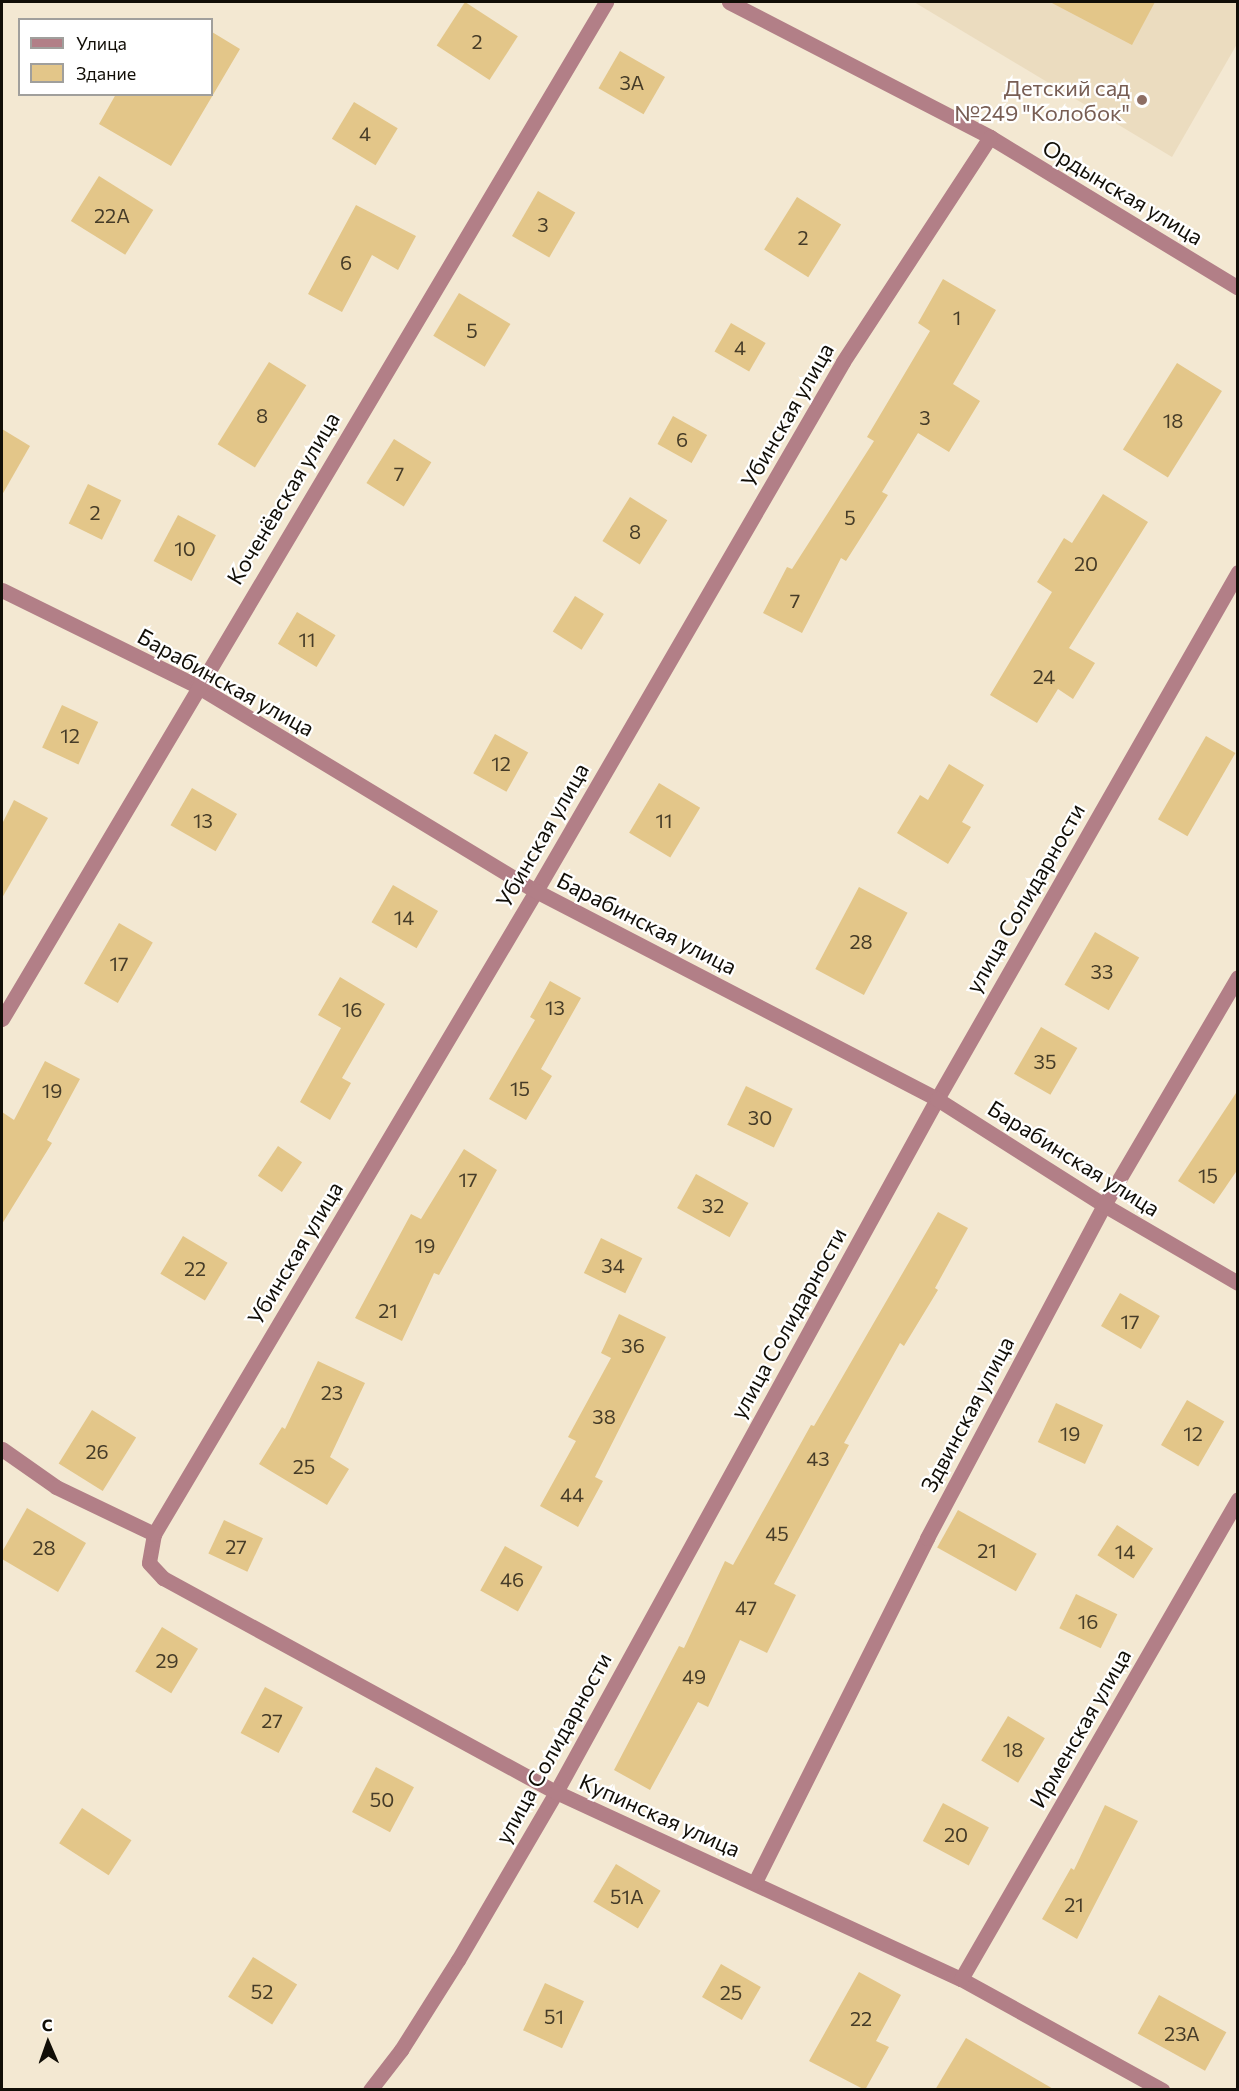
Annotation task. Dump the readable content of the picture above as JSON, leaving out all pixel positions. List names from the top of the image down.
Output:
{
  "streets": {
    "street": [
      "Ордынская улица",
      "Убинская улица",
      "Коченёвская улица",
      "Барабинская улица",
      "улица Солидарности",
      "Здвинская улица",
      "Ирменская улица",
      "Купинская улица"
    ]
  },
  "crossings": [
    ["Ордынская улица", "Убинская улица"],
    ["Убинская улица", "Барабинская улица"],
    ["Убинская улица", "Купинская улица"],
    ["Коченёвская улица", "Барабинская улица"],
    ["Барабинская улица", "улица Солидарности"],
    ["Барабинская улица", "Здвинская улица"],
    ["улица Солидарности", "Купинская улица"],
    ["Здвинская улица", "Купинская улица"],
    ["Ирменская улица", "Купинская улица"]
  ],
  "places": ["Детский сад №249 \"Колобок\""],
  "house_numbers": [
    "2",
    "3А",
    "4",
    "22А",
    "3",
    "2",
    "6",
    "1",
    "5",
    "4",
    "8",
    "3",
    "18",
    "6",
    "7",
    "2",
    "5",
    "8",
    "10",
    "20",
    "7",
    "11",
    "24",
    "12",
    "12",
    "13",
    "11",
    "14",
    "28",
    "17",
    "33",
    "13",
    "16",
    "35",
    "15",
    "19",
    "30",
    "15",
    "17",
    "32",
    "19",
    "34",
    "22",
    "21",
    "17",
    "36",
    "23",
    "38",
    "19",
    "12",
    "26",
    "43",
    "25",
    "44",
    "45",
    "27",
    "28",
    "21",
    "14",
    "46",
    "47",
    "16",
    "29",
    "49",
    "27",
    "18",
    "50",
    "20",
    "51А",
    "21",
    "52",
    "25",
    "51",
    "22",
    "23А"
  ],
  "legend": ["Улица", "Здание"],
  "north": "top"
}
